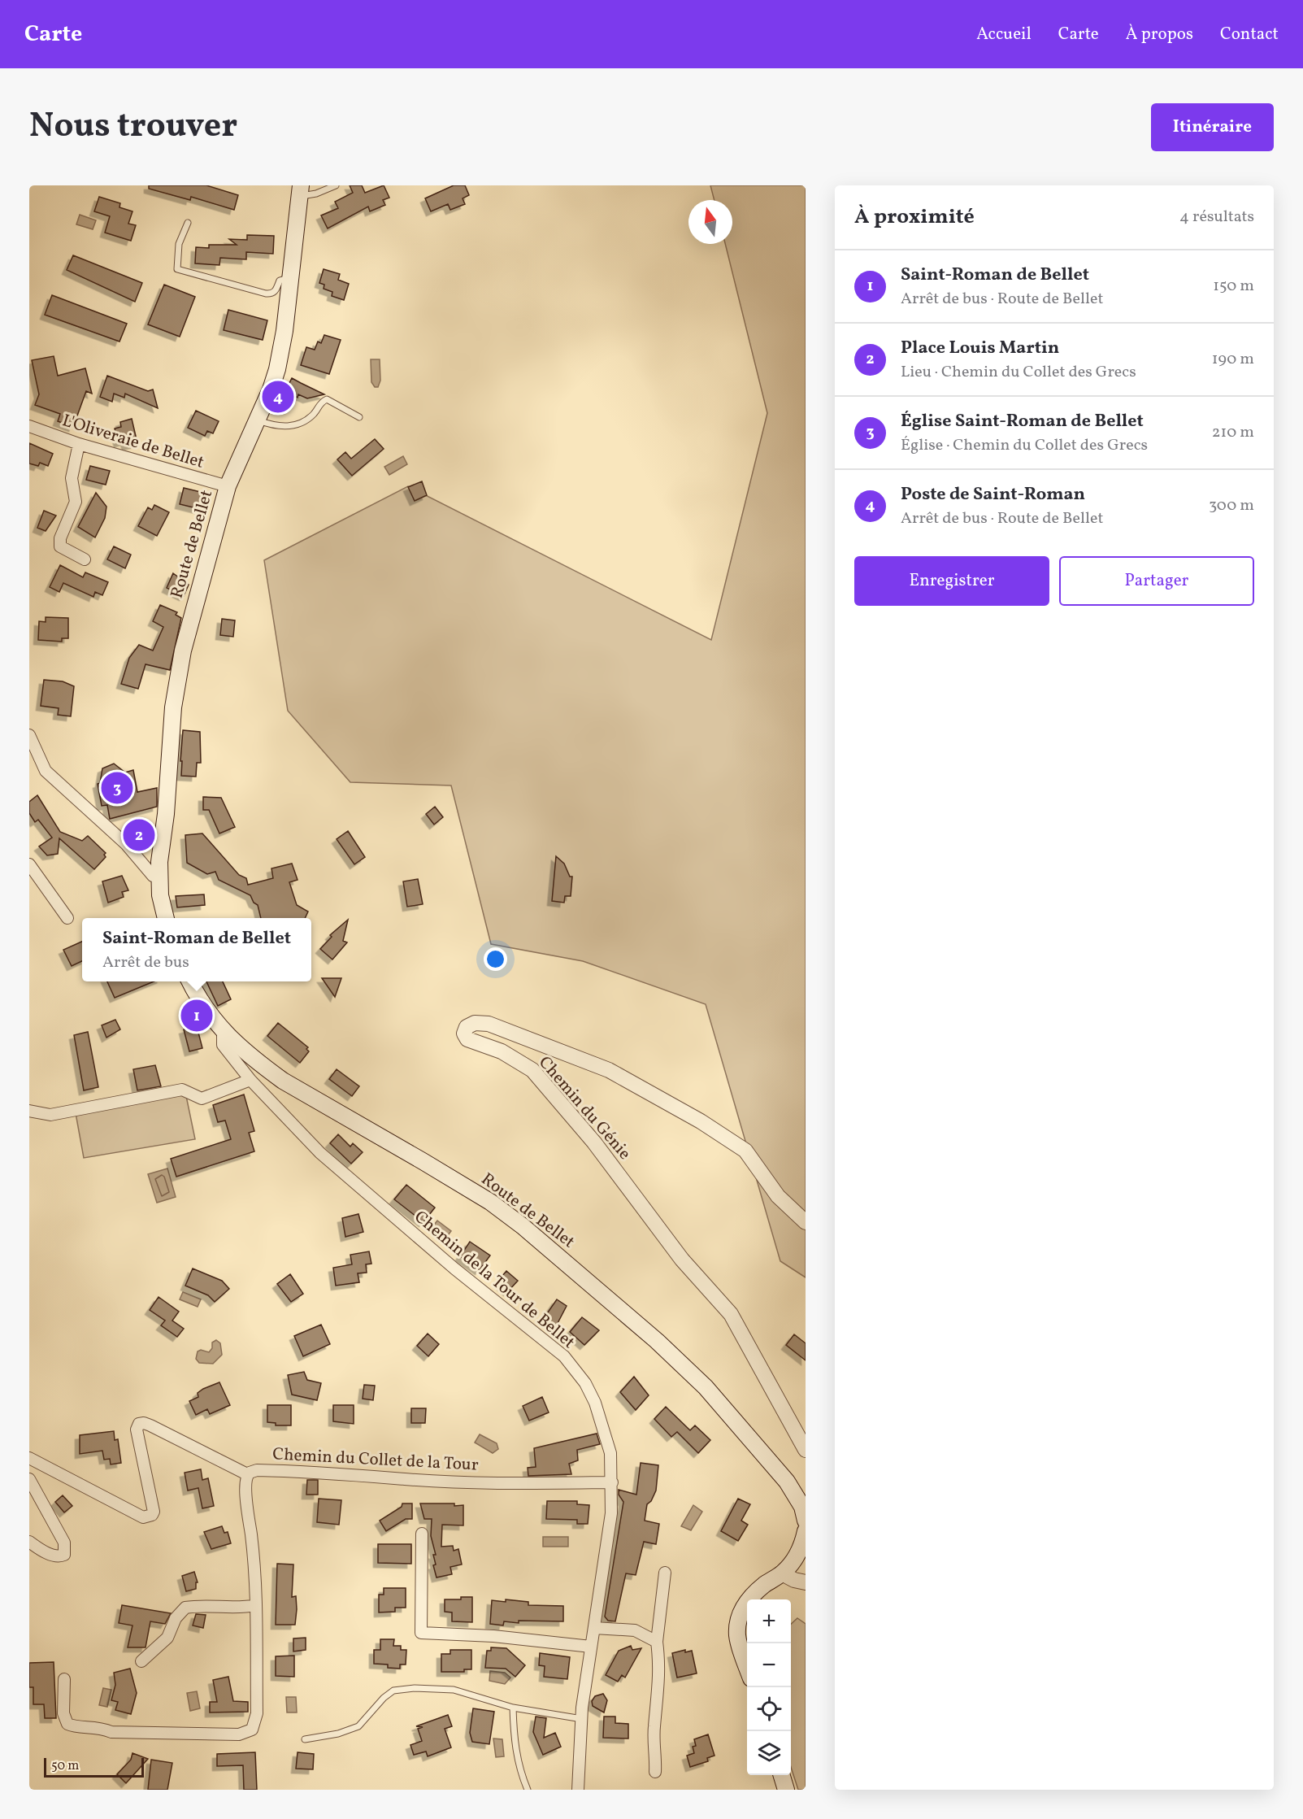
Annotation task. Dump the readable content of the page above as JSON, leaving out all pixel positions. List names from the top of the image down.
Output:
{
  "streets": {
    "main road": ["Route de Bellet"],
    "street": [
      "L'Oliveraie de Bellet",
      "Chemin du Génie",
      "Chemin de la Tour de Bellet",
      "Chemin du Collet de la Tour"
    ]
  },
  "crossings": [
    ["L'Oliveraie de Bellet", "Route de Bellet"],
    ["Route de Bellet", "Chemin de la Tour de Bellet"],
    ["Chemin de la Tour de Bellet", "Chemin du Collet de la Tour"]
  ],
  "scale_bar": "50 m",
  "north": "top",
  "page": {
    "header": "Carte",
    "nav": [
      "Accueil",
      "Carte",
      "À propos",
      "Contact"
    ],
    "title": "Nous trouver",
    "buttons": [
      "Itinéraire",
      ["Enregistrer", "Partager"]
    ],
    "heading": ["À proximité", "4 résultats"],
    "list": [
      {
        "mark": "1",
        "name": "Saint-Roman de Bellet",
        "note": "Arrêt de bus · Route de Bellet",
        "value": "150 m"
      },
      {
        "mark": "2",
        "name": "Place Louis Martin",
        "note": "Lieu · Chemin du Collet des Grecs",
        "value": "190 m"
      },
      {
        "mark": "3",
        "name": "Église Saint-Roman de Bellet",
        "note": "Église · Chemin du Collet des Grecs",
        "value": "210 m"
      },
      {
        "mark": "4",
        "name": "Poste de Saint-Roman",
        "note": "Arrêt de bus · Route de Bellet",
        "value": "300 m"
      }
    ],
    "pins": [
      "4",
      "3",
      "2",
      "1"
    ],
    "popup": ["Saint-Roman de Bellet", "Arrêt de bus"],
    "map_buttons": ["+", "−"],
    "scale": "50 m"
  }
}
